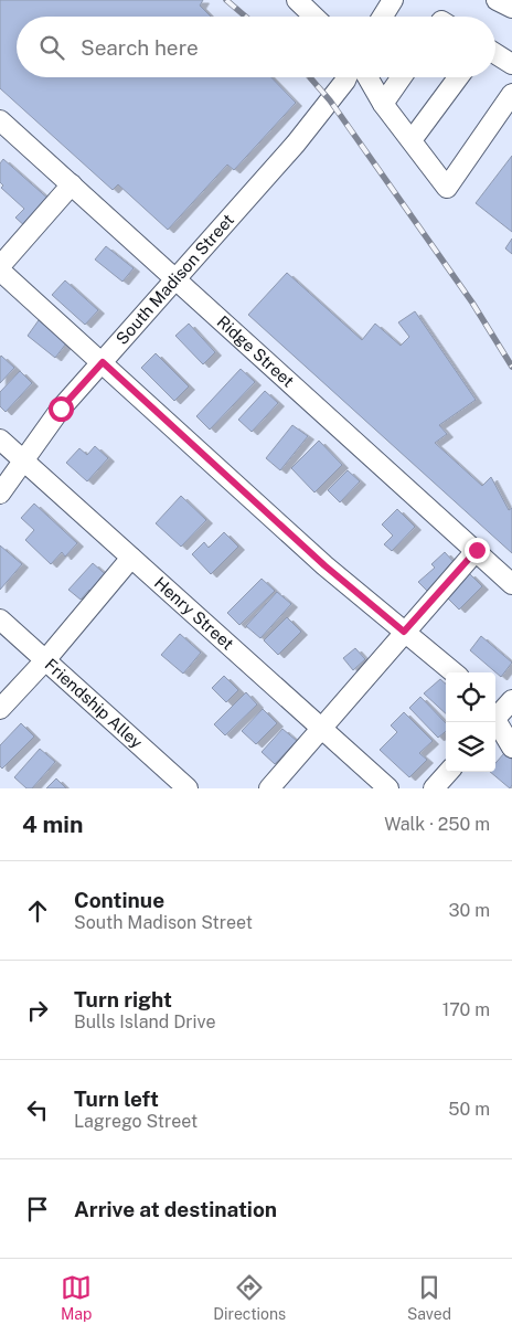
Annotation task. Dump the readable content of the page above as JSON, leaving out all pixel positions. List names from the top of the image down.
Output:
{
  "streets": {
    "street": [
      "South Madison Street",
      "Ridge Street",
      "Henry Street",
      "Friendship Alley"
    ]
  },
  "crossings": [
    ["South Madison Street", "Ridge Street"],
    ["South Madison Street", "Henry Street"]
  ],
  "page": {
    "search": "Search here",
    "heading": ["4 min", "Walk · 250 m"],
    "list": [
      ["Continue", "South Madison Street", "30 m"],
      ["Turn right", "Bulls Island Drive", "170 m"],
      ["Turn left", "Lagrego Street", "50 m"],
      "Arrive at destination"
    ],
    "nav": ["Map", "Directions", "Saved"]
  }
}
